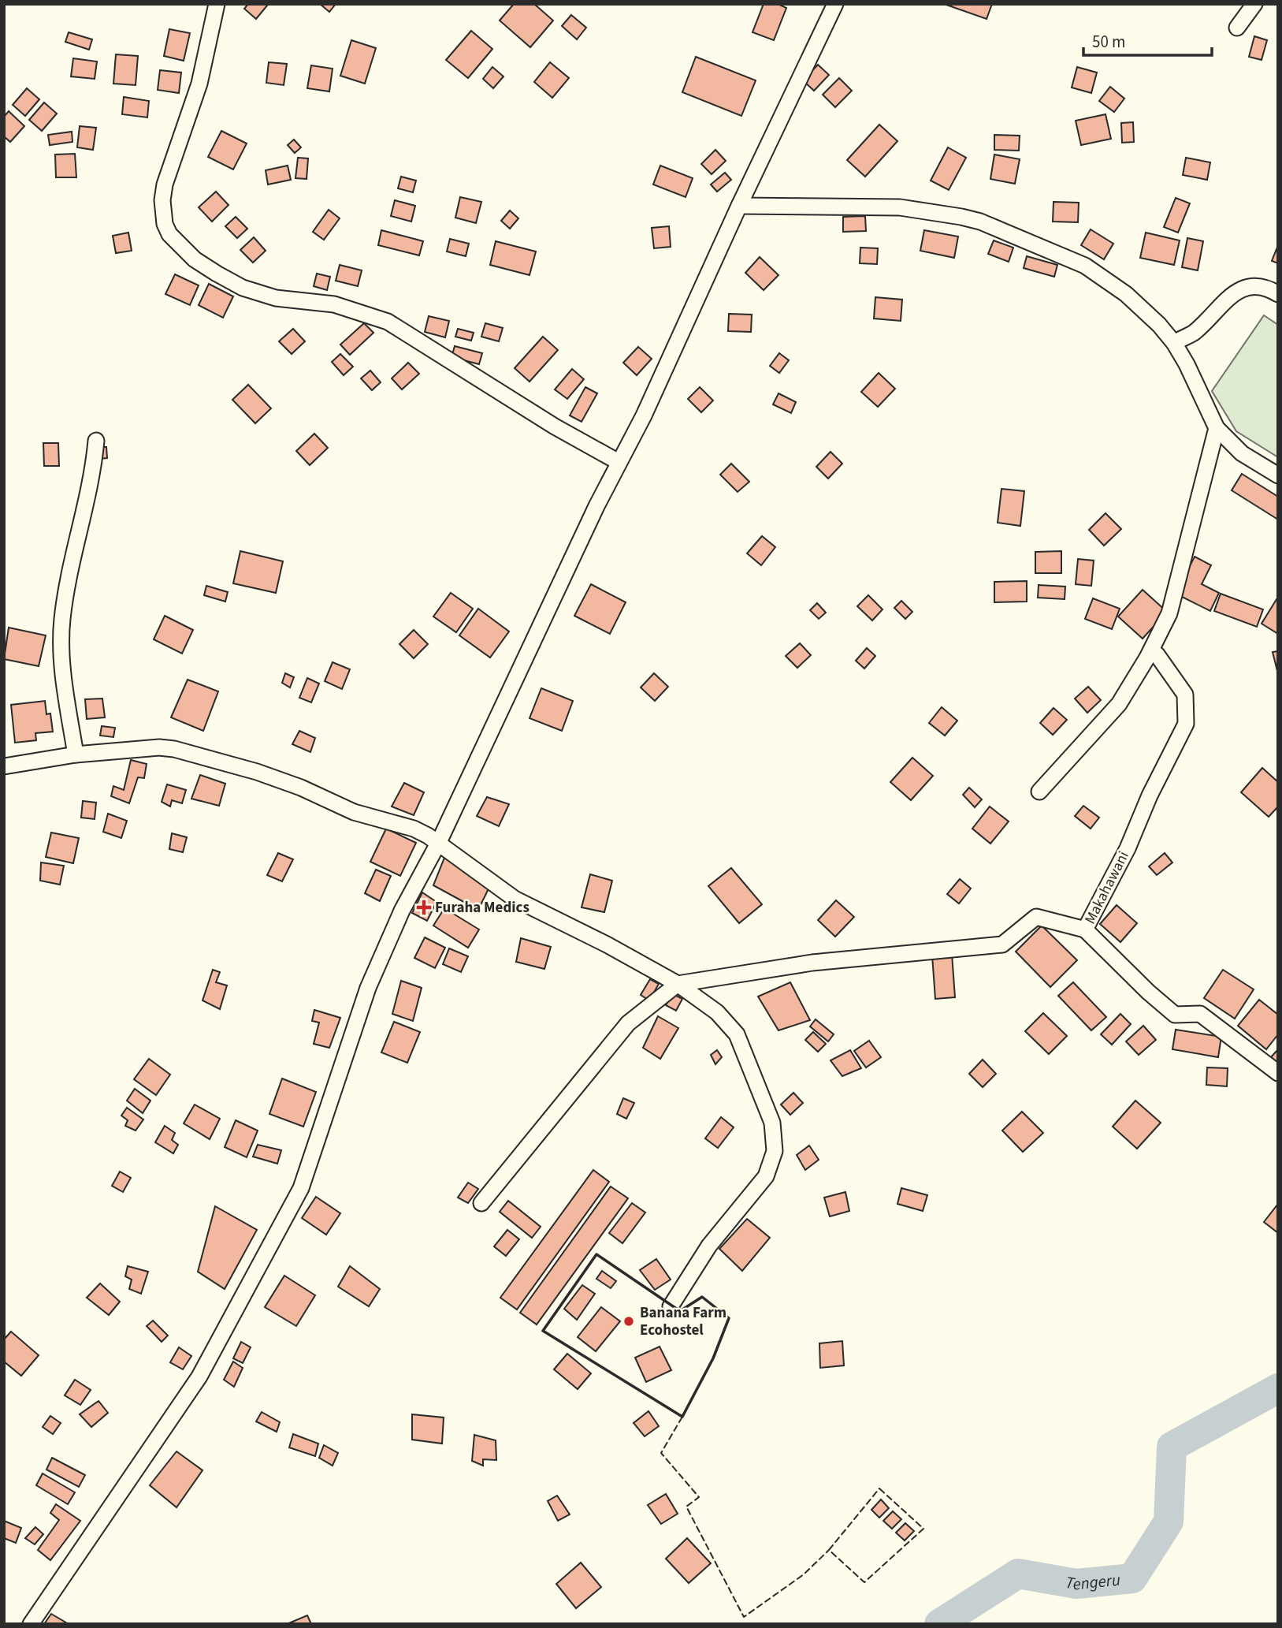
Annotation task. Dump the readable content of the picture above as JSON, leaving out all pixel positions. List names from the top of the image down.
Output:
{
  "streets": {
    "street": ["Makahawani"]
  },
  "water": ["Tengeru"],
  "places": {
    "health": ["Furaha Medics"],
    "other": ["Banana Farm Ecohostel"]
  },
  "scale_bar": "50 m"
}
